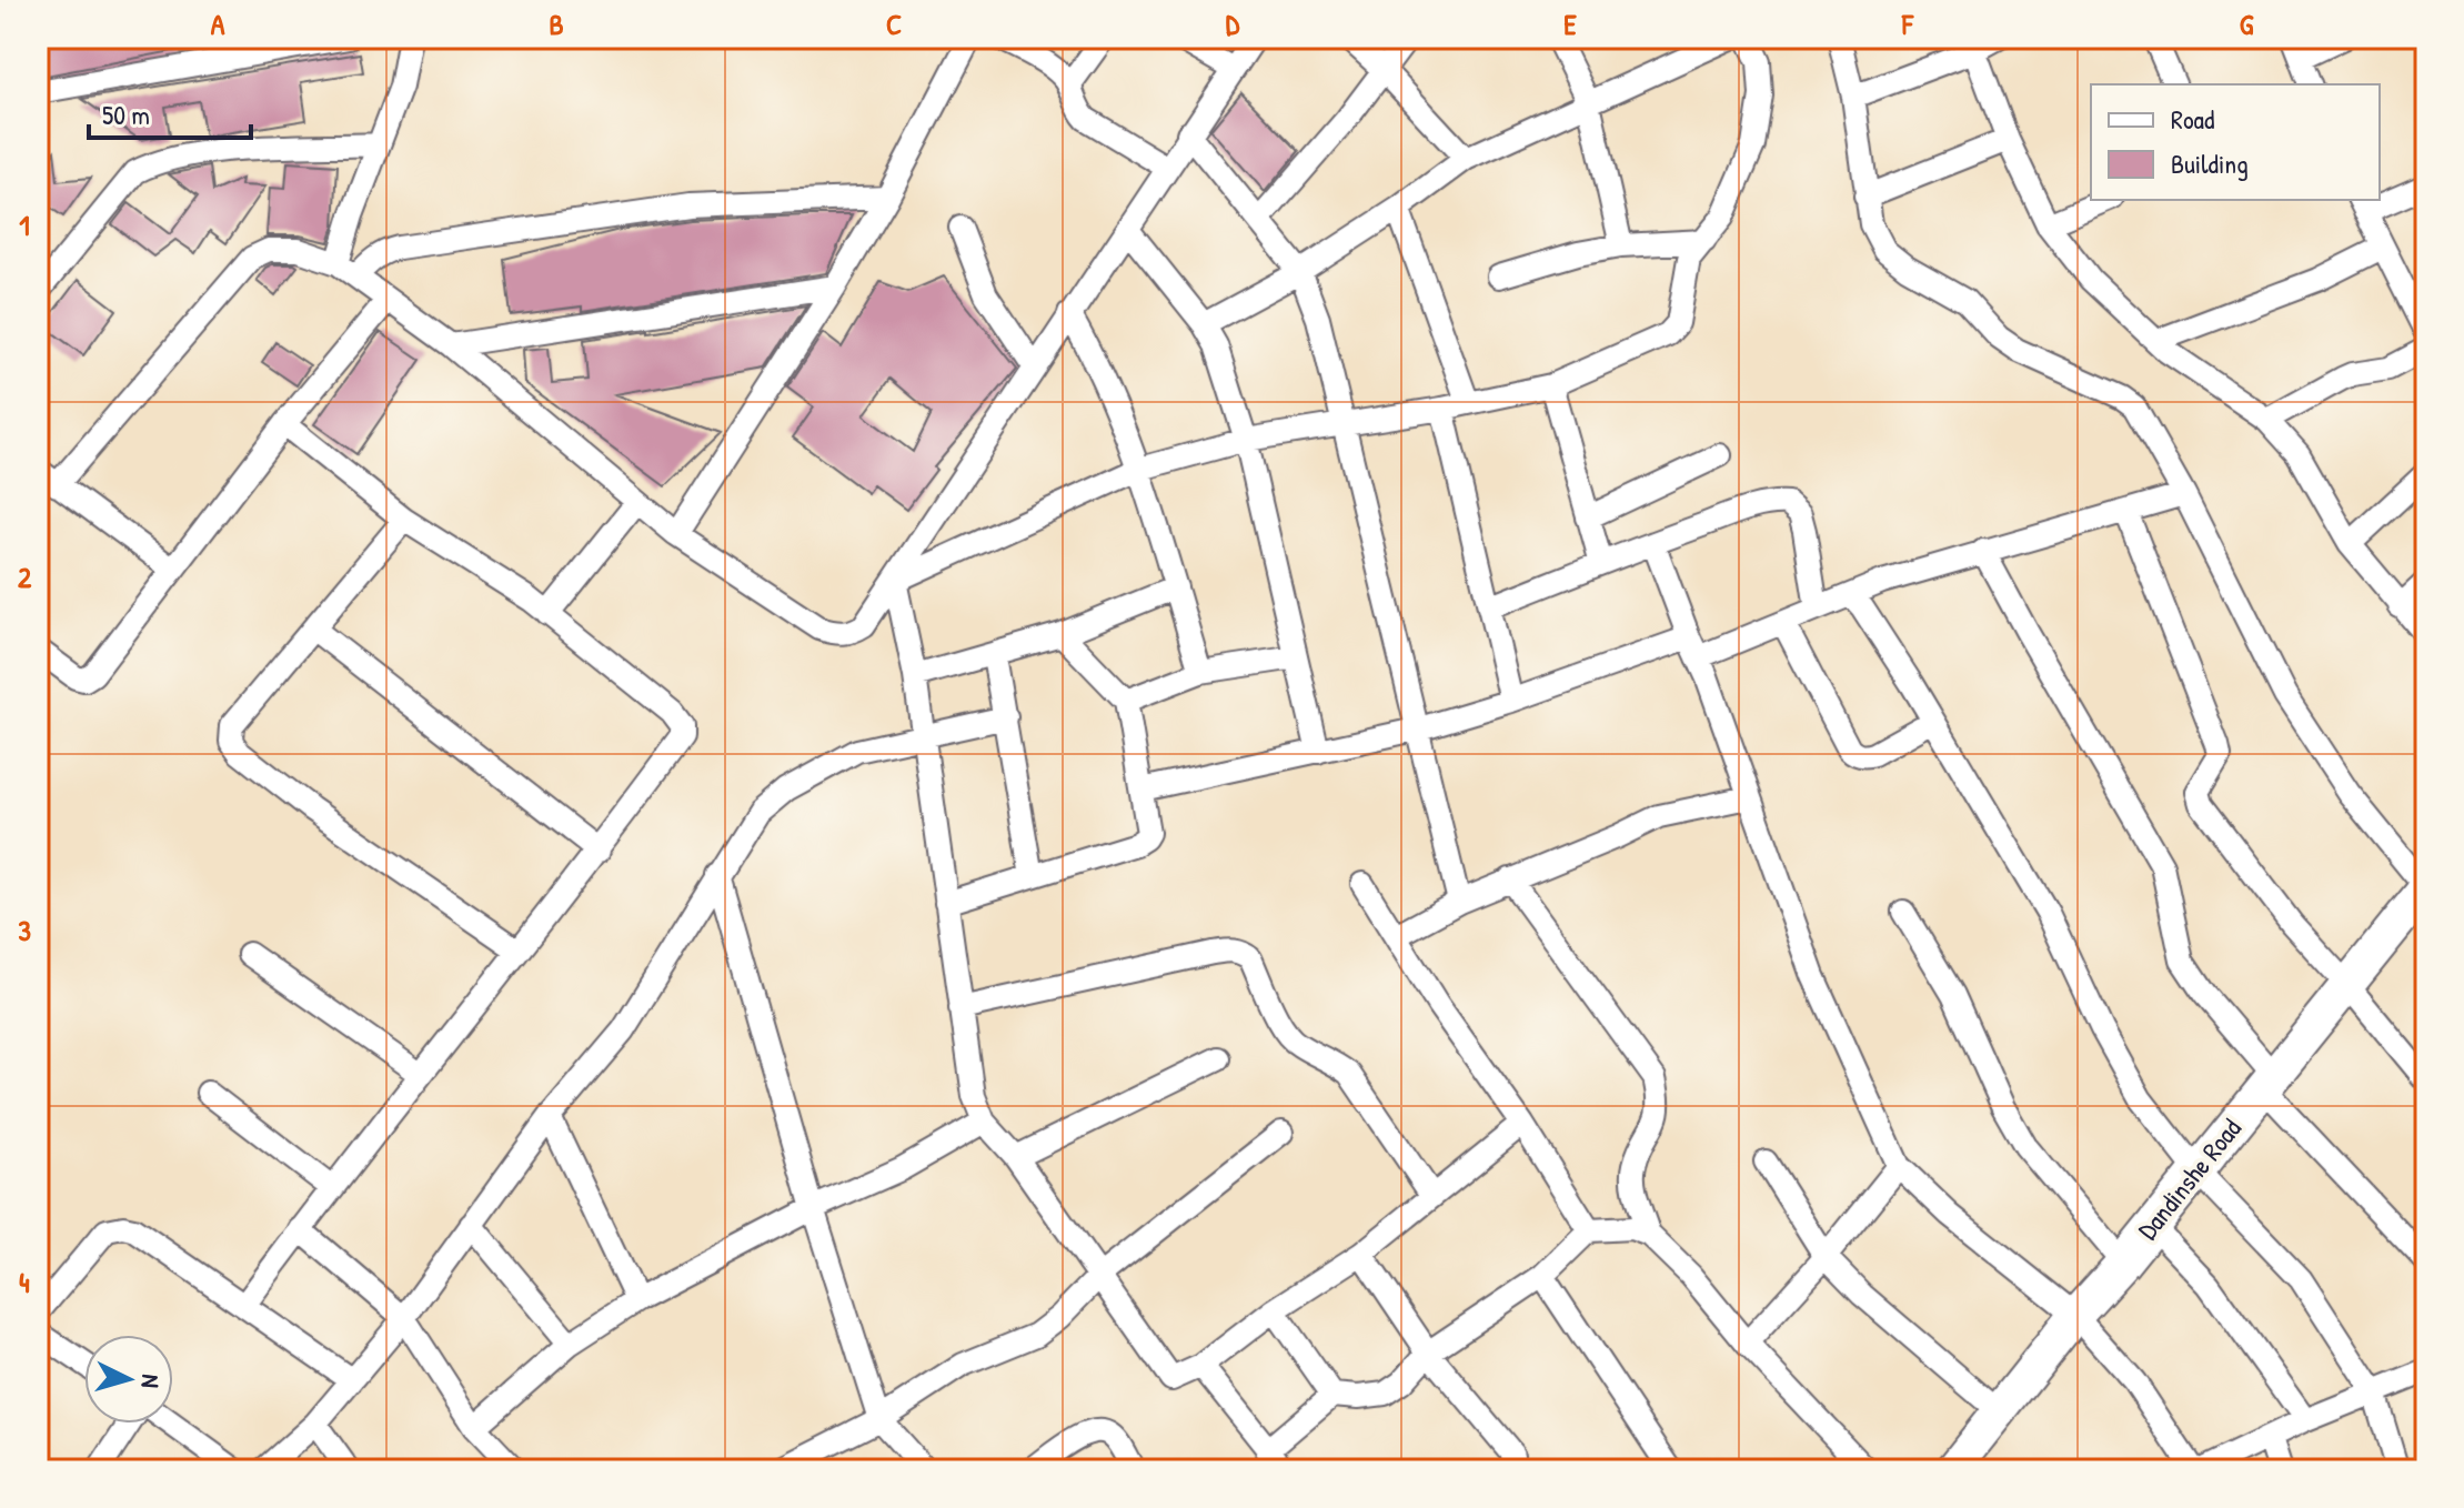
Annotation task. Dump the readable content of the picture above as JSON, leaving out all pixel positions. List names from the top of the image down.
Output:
{
  "streets": {
    "street": ["Dandinshe Road"]
  },
  "legend": ["Road", "Building"],
  "scale_bar": "50 m",
  "north": "right",
  "grid": {
    "columns": [
      "A",
      "B",
      "C",
      "D",
      "E",
      "F",
      "G"
    ],
    "rows": [
      "1",
      "2",
      "3",
      "4"
    ]
  }
}
